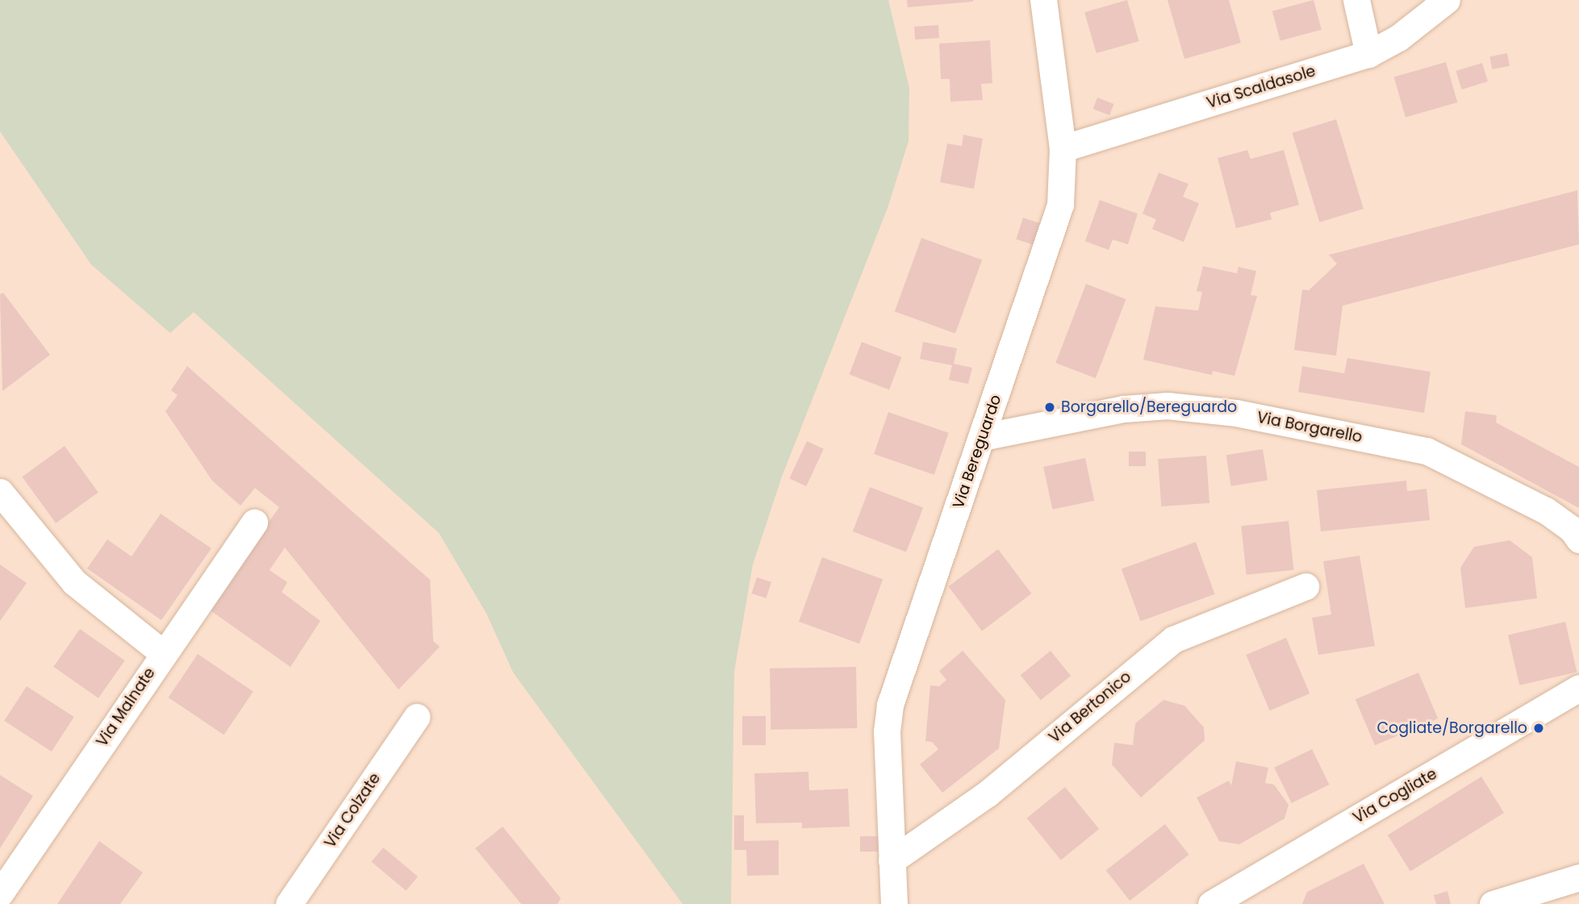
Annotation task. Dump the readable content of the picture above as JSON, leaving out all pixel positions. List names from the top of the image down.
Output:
{
  "streets": {
    "street": [
      "Via Scaldasole",
      "Via Borgarello",
      "Via Bereguardo",
      "Via Malnate",
      "Via Bertonico",
      "Via Cogliate",
      "Via Colzate"
    ]
  },
  "crossings": [
    ["Via Scaldasole", "Via Bereguardo"],
    ["Via Borgarello", "Via Bereguardo"],
    ["Via Bereguardo", "Via Bertonico"]
  ],
  "places": ["Borgarello/Bereguardo", "Cogliate/Borgarello"]
}
